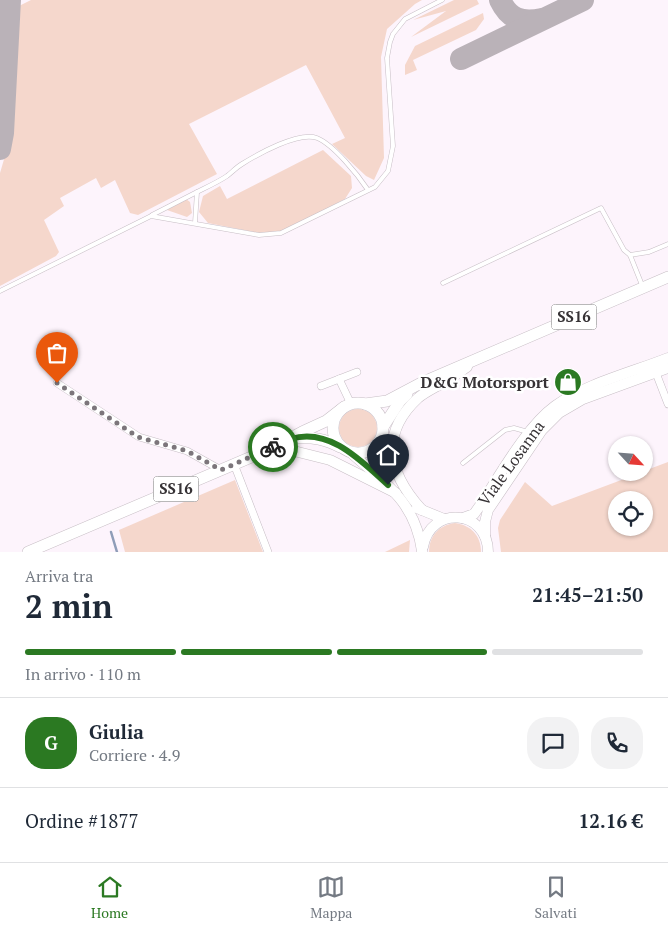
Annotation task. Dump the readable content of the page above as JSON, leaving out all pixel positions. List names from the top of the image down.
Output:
{
  "streets": {
    "main road": ["SS16", "Viale Losanna"]
  },
  "places": {
    "shop": ["D&G Motorsport"]
  },
  "north": "bottom right",
  "page": {
    "heading": ["2 min", "Arriva tra", "21:45–21:50"],
    "panel": [
      "Giulia",
      "Corriere · 4.9",
      "Ordine #1877",
      "12.16 €"
    ],
    "bar": "In arrivo · 110 m",
    "round": "G",
    "tabs": ["Home", "Mappa", "Salvati"]
  }
}
